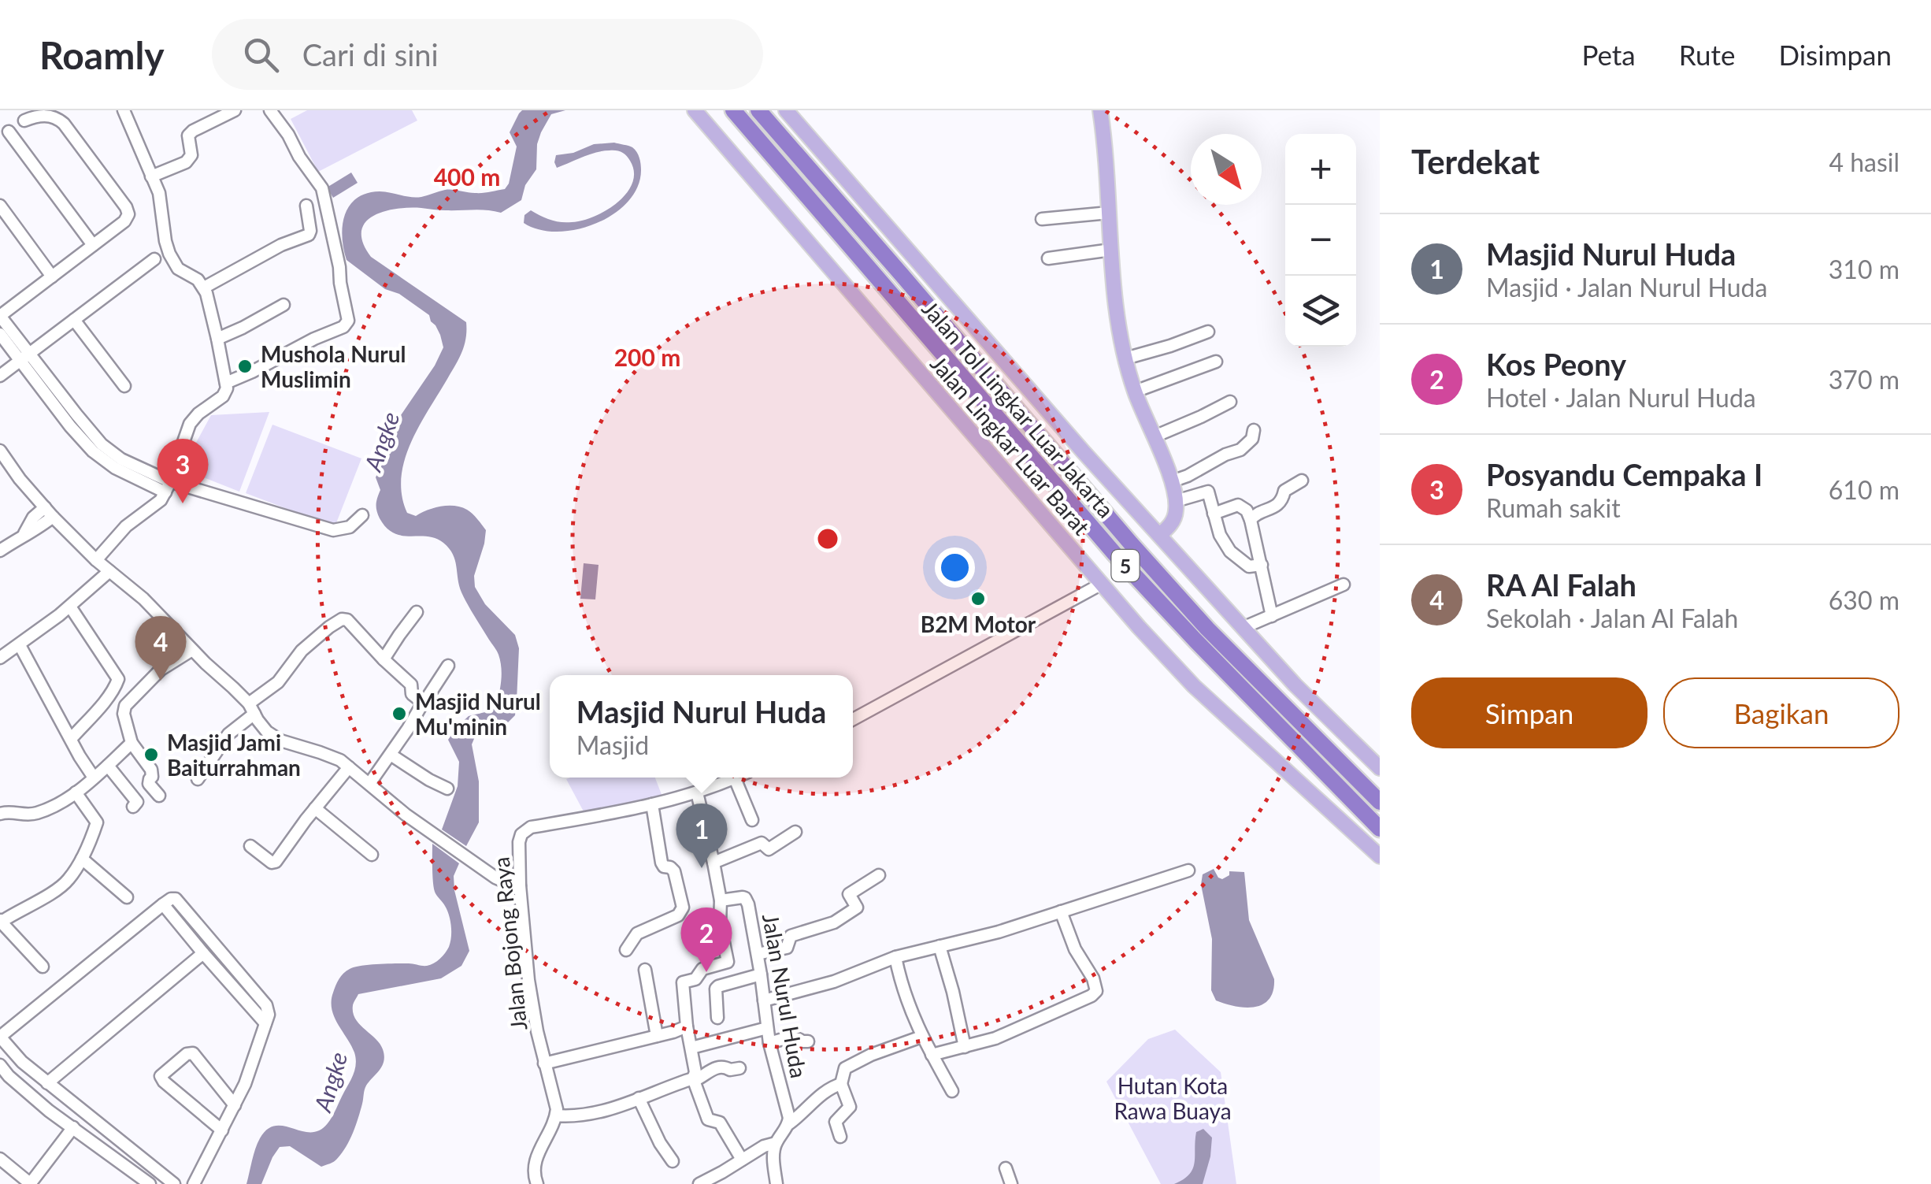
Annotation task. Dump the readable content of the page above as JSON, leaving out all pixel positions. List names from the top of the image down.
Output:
{
  "streets": {
    "highway": ["Jalan Tol Lingkar Luar Jakarta", "5"],
    "main road": ["Jalan Lingkar Luar Barat"],
    "street": ["Jalan Bojong Raya", "Jalan Nurul Huda"]
  },
  "water": ["Angke"],
  "parks": ["Hutan Kota Rawa Buaya"],
  "places": [
    "Mushola Nurul Muslimin",
    "B2M Motor",
    "Masjid Nurul Mu'minin",
    "Masjid Jami Baiturrahman"
  ],
  "north": "bottom right",
  "page": {
    "header": "Roamly",
    "search": "Cari di sini",
    "nav": ["Peta", "Rute", "Disimpan"],
    "heading": ["Terdekat", "4 hasil"],
    "map_buttons": ["+", "−"],
    "list": [
      {
        "mark": "1",
        "name": "Masjid Nurul Huda",
        "note": "Masjid · Jalan Nurul Huda",
        "value": "310 m"
      },
      {
        "mark": "2",
        "name": "Kos Peony",
        "note": "Hotel · Jalan Nurul Huda",
        "value": "370 m"
      },
      {
        "mark": "3",
        "name": "Posyandu Cempaka I",
        "note": "Rumah sakit",
        "value": "610 m"
      },
      {
        "mark": "4",
        "name": "RA Al Falah",
        "note": "Sekolah · Jalan Al Falah",
        "value": "630 m"
      }
    ],
    "pins": [
      "3",
      "4",
      "1",
      "2"
    ],
    "buttons": ["Simpan", "Bagikan"],
    "popup": ["Masjid Nurul Huda", "Masjid"]
  },
  "rings": ["400 m", "200 m"]
}
